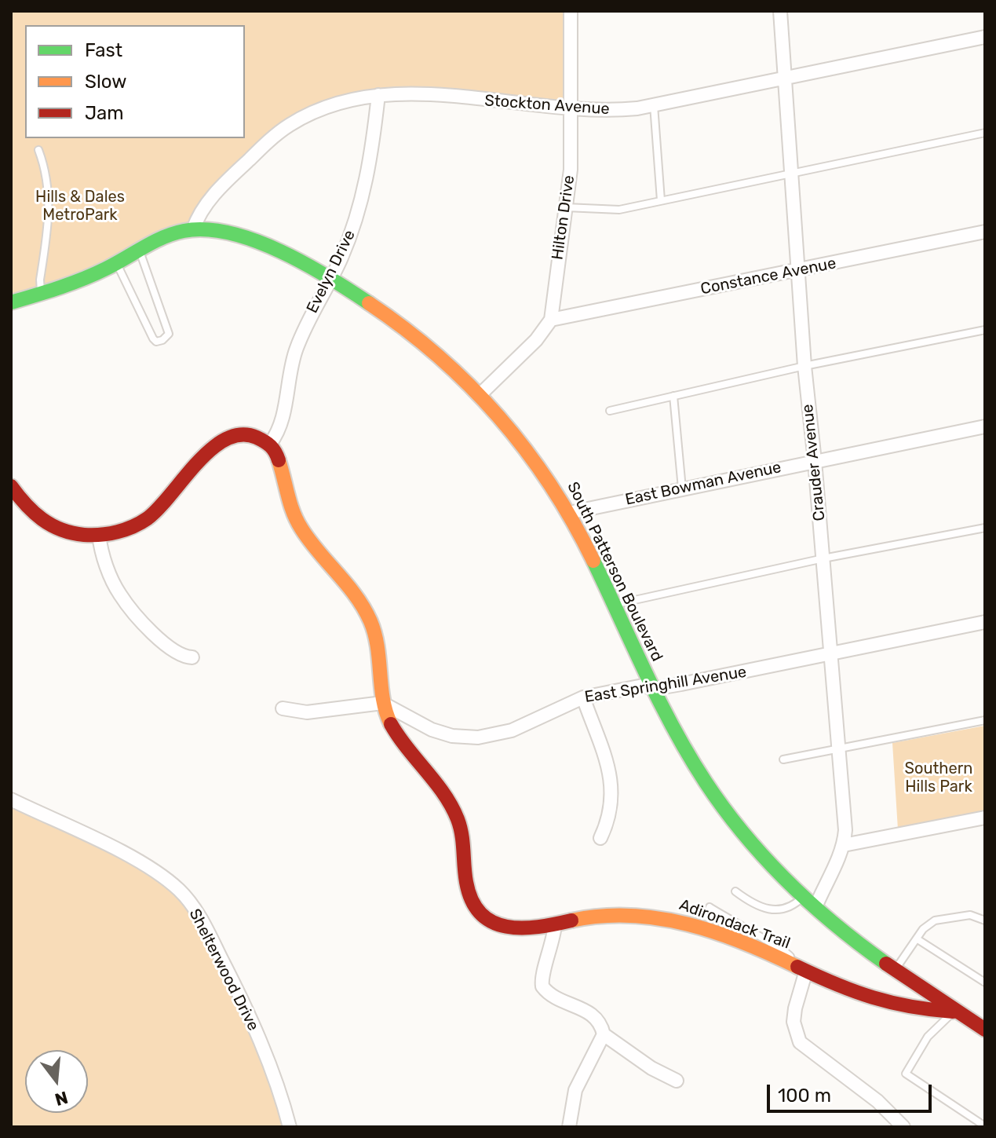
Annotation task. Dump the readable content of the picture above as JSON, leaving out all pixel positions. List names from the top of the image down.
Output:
{
  "streets": {
    "street": [
      "Stockton Avenue",
      "Hilton Drive",
      "Evelyn Drive",
      "Constance Avenue",
      "Crauder Avenue",
      "East Bowman Avenue",
      "South Patterson Boulevard",
      "East Springhill Avenue",
      "Adirondack Trail",
      "Shelterwood Drive"
    ]
  },
  "crossings": [
    ["Stockton Avenue", "Hilton Drive"],
    ["Stockton Avenue", "Evelyn Drive"],
    ["Stockton Avenue", "Crauder Avenue"],
    ["Stockton Avenue", "South Patterson Boulevard"],
    ["Hilton Drive", "Constance Avenue"],
    ["Evelyn Drive", "South Patterson Boulevard"],
    ["Evelyn Drive", "Adirondack Trail"],
    ["Constance Avenue", "Crauder Avenue"],
    ["Crauder Avenue", "East Bowman Avenue"],
    ["Crauder Avenue", "South Patterson Boulevard"],
    ["Crauder Avenue", "East Springhill Avenue"],
    ["East Bowman Avenue", "South Patterson Boulevard"],
    ["South Patterson Boulevard", "East Springhill Avenue"],
    ["South Patterson Boulevard", "Adirondack Trail"],
    ["East Springhill Avenue", "Adirondack Trail"]
  ],
  "parks": ["Hills & Dales MetroPark", "Southern Hills Park"],
  "legend": ["Fast", "Slow", "Jam"],
  "scale_bar": "100 m",
  "north": "bottom"
}
